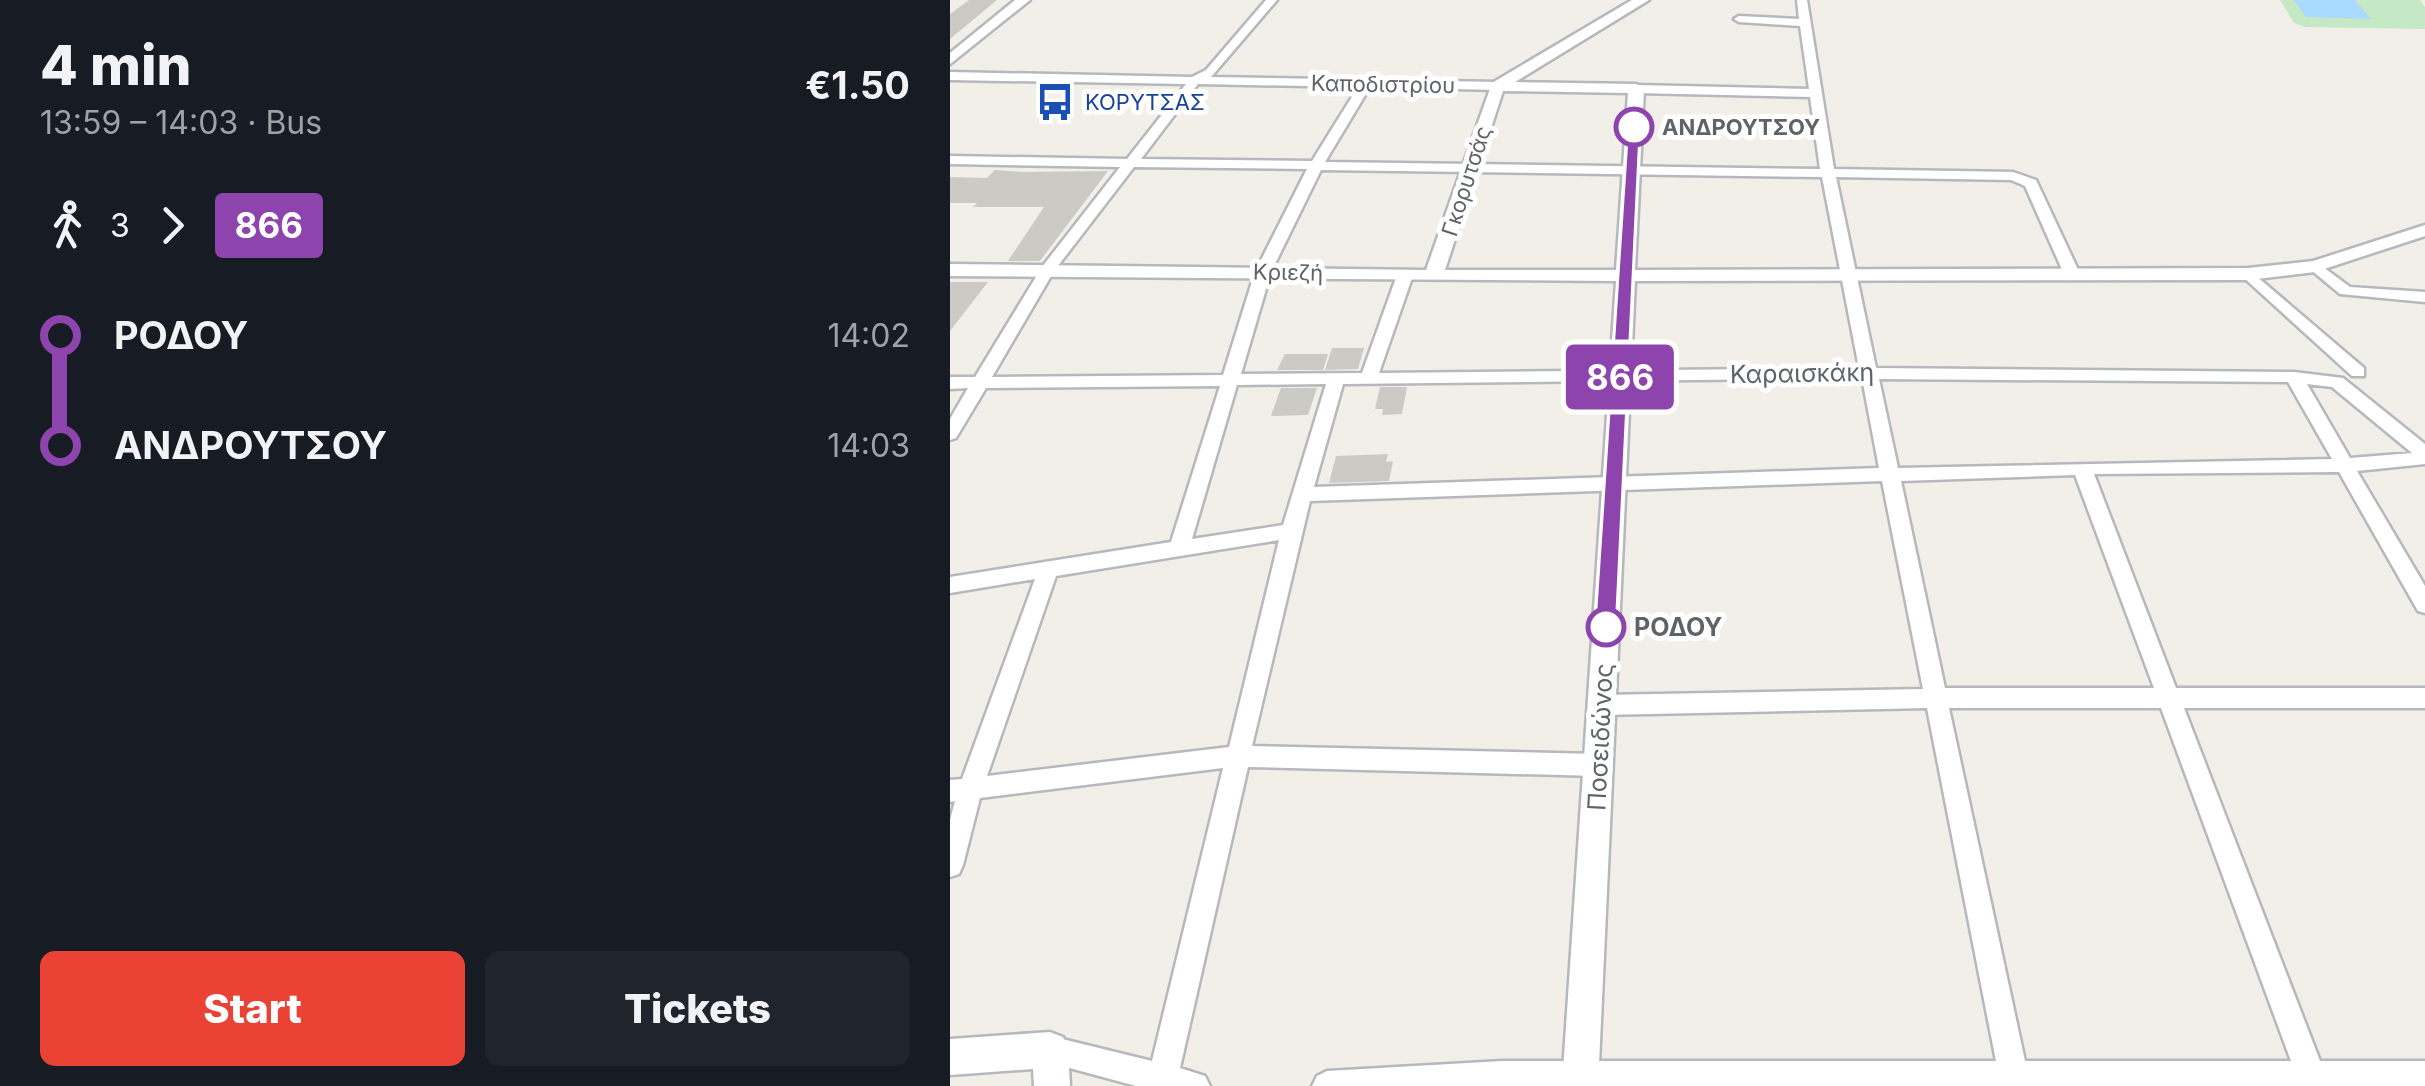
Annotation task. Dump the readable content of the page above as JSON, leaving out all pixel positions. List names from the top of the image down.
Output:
{
  "streets": {
    "street": [
      "Καποδιστρίου",
      "Γκορυτσάς",
      "Κριεζή",
      "Καραισκάκη",
      "Ποσειδώνος"
    ]
  },
  "crossings": [
    ["Καποδιστρίου", "Γκορυτσάς"],
    ["Καποδιστρίου", "Ποσειδώνος"],
    ["Γκορυτσάς", "Κριεζή"],
    ["Κριεζή", "Ποσειδώνος"],
    ["Καραισκάκη", "Ποσειδώνος"]
  ],
  "places": {
    "bus stop": ["ΚΟΡΥΤΣΑΣ"],
    "other": ["ΑΝΔΡΟΥΤΣΟΥ", "ΡΟΔΟΥ"]
  },
  "lines": ["bus line 866"],
  "page": {
    "heading": ["4 min", "13:59 – 14:03 · Bus", "€1.50"],
    "on_map": "866",
    "legs": ["3", "866"],
    "list": [
      {
        "name": "ΡΟΔΟΥ",
        "value": "14:02"
      },
      {
        "name": "ΑΝΔΡΟΥΤΣΟΥ",
        "value": "14:03"
      }
    ],
    "buttons": ["Start", "Tickets"]
  }
}
